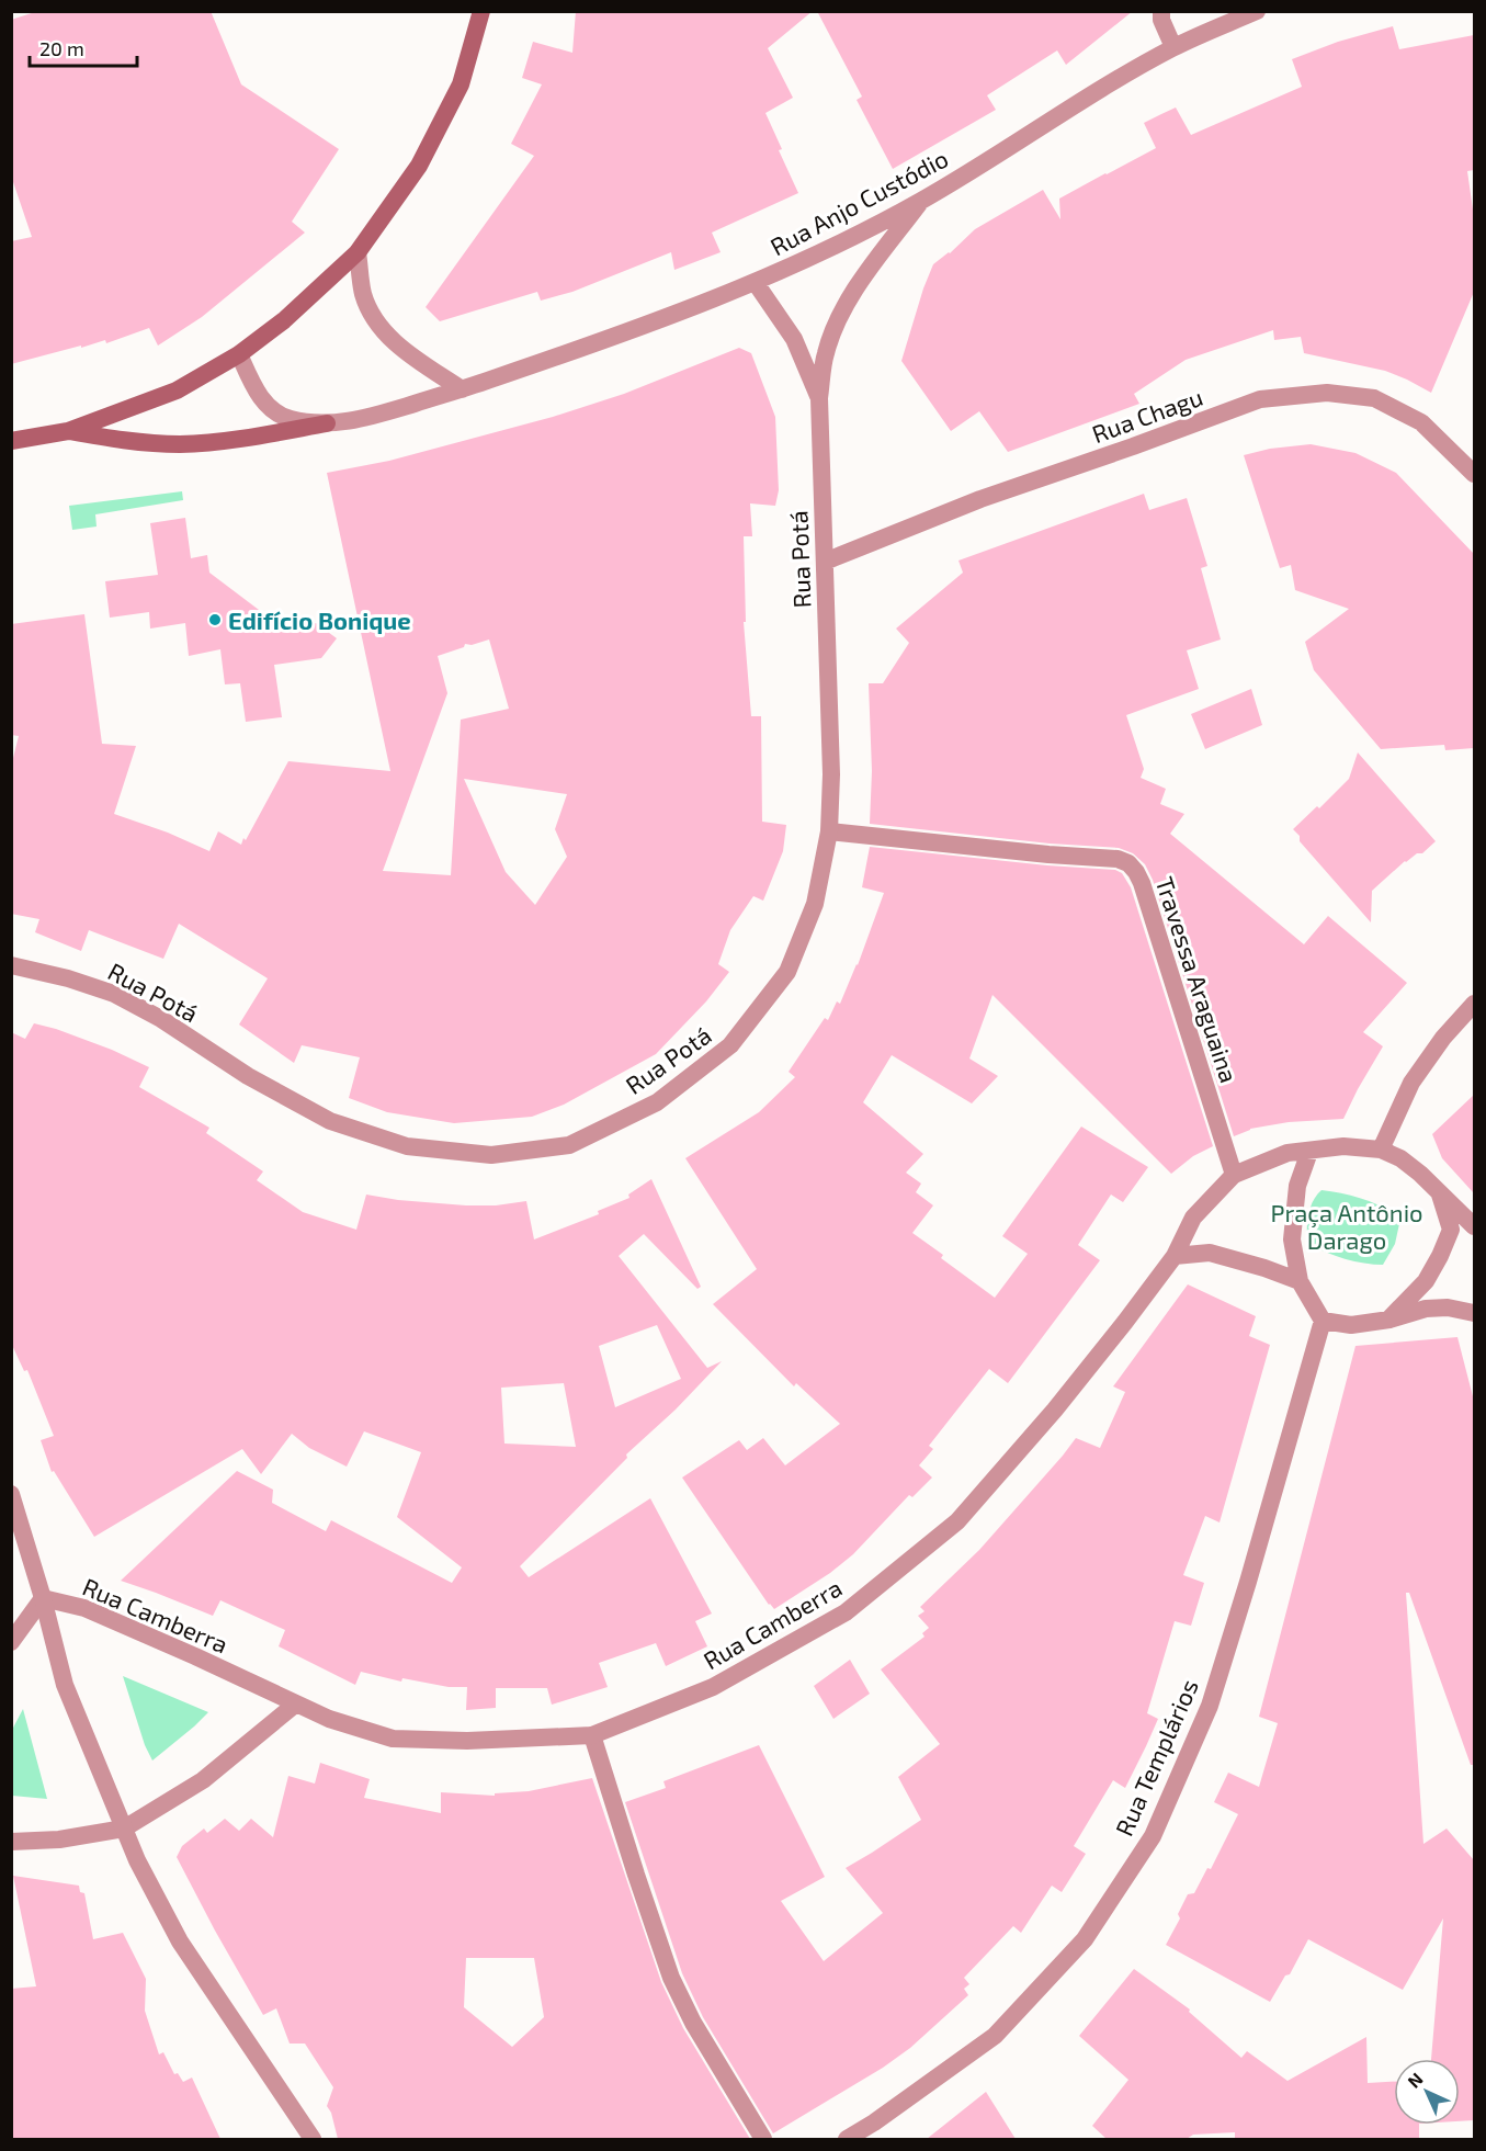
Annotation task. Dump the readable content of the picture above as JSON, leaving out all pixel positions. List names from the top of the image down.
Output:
{
  "streets": {
    "street": [
      "Rua Anjo Custódio",
      "Rua Chagu",
      "Rua Potá",
      "Travessa Araguaina",
      "Rua Camberra",
      "Rua Templários"
    ]
  },
  "crossings": [
    ["Rua Anjo Custódio", "Rua Potá"],
    ["Rua Chagu", "Rua Potá"],
    ["Rua Potá", "Travessa Araguaina"],
    ["Travessa Araguaina", "Rua Camberra"],
    ["Rua Camberra", "Rua Templários"]
  ],
  "parks": ["Praça Antônio Darago"],
  "places": ["Edifício Bonique"],
  "scale_bar": "20 m",
  "north": "top left"
}
